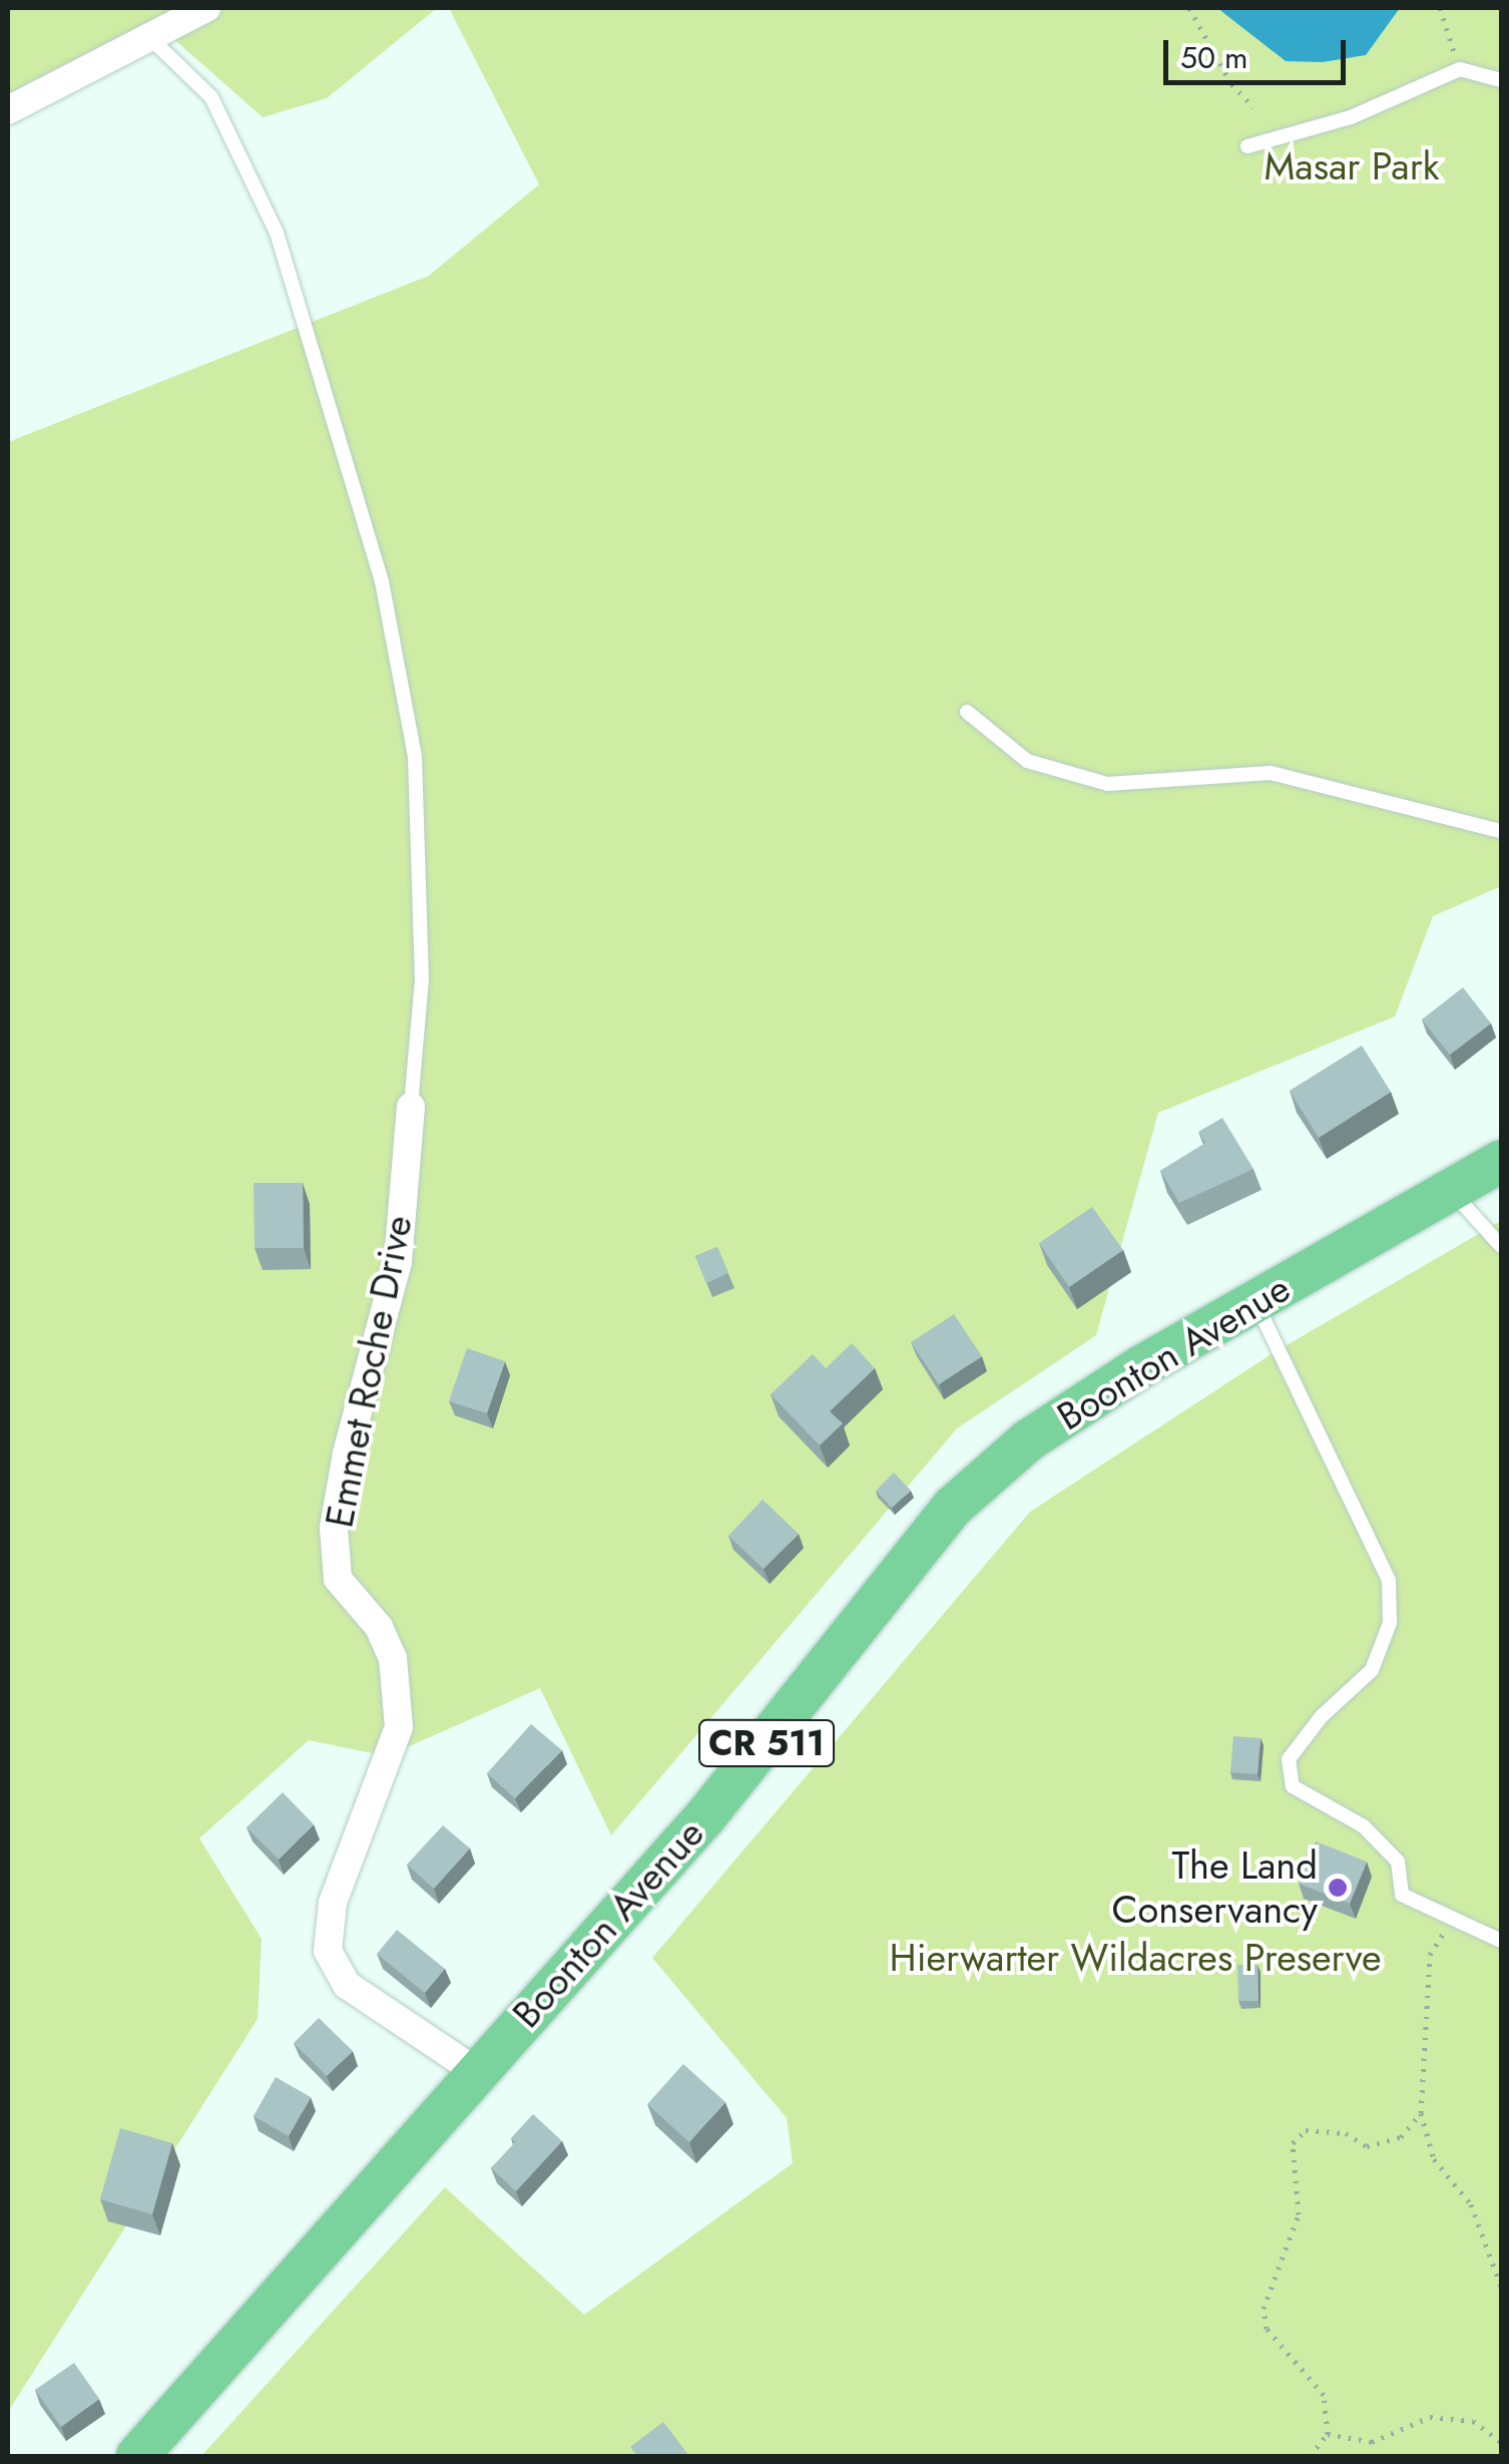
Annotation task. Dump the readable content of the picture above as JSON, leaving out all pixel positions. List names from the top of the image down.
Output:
{
  "streets": {
    "main road": ["Boonton Avenue", "CR 511"],
    "street": ["Emmet Roche Drive"]
  },
  "crossings": [
    ["Boonton Avenue", "Emmet Roche Drive"]
  ],
  "parks": ["Masar Park", "Hierwarter Wildacres Preserve"],
  "places": ["The Land Conservancy"],
  "scale_bar": "50 m"
}
